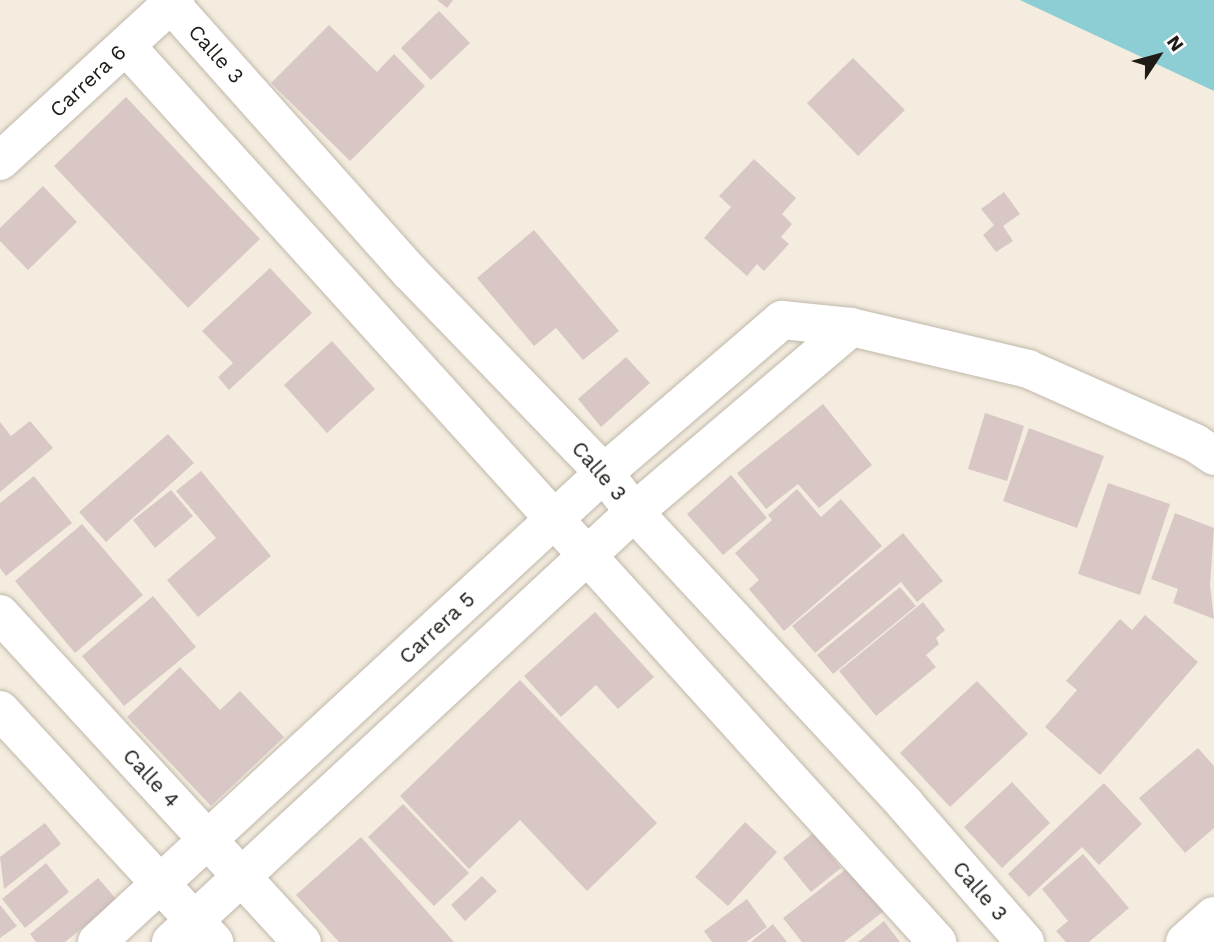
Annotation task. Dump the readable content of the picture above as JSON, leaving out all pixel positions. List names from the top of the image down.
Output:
{
  "streets": {
    "street": [
      "Calle 3",
      "Carrera 6",
      "Carrera 5",
      "Calle 4"
    ]
  },
  "crossings": [
    ["Calle 3", "Carrera 6"],
    ["Calle 3", "Carrera 5"],
    ["Carrera 5", "Calle 4"]
  ],
  "north": "top right"
}
